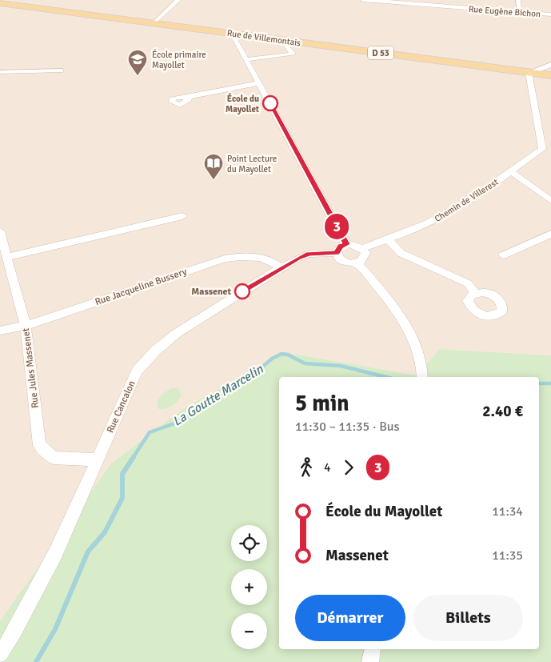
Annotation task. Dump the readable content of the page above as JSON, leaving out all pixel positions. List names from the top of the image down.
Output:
{
  "streets": {
    "main road": ["Rue de Villemontais", "D 53"],
    "street": [
      "Rue Eugène Bichon",
      "Chemin de Villerest",
      "Rue Jacqueline Bussery",
      "Rue Jules Massenet",
      "Rue Cancalon"
    ]
  },
  "crossings": [
    ["Rue de Villemontais", "D 53"],
    ["Chemin de Villerest", "Rue Cancalon"],
    ["Rue Jacqueline Bussery", "Rue Jules Massenet"],
    ["Rue Jacqueline Bussery", "Rue Cancalon"],
    ["Rue Jules Massenet", "Rue Cancalon"]
  ],
  "water": ["La Goutte Marcelin"],
  "places": {
    "school or university": ["École primaire Mayollet"],
    "other": ["École du Mayollet", "Massenet"],
    "library": ["Point Lecture du Mayollet"]
  },
  "lines": ["bus line 3"],
  "page": {
    "on_map": "3",
    "heading": ["5 min", "11:30 – 11:35 · Bus", "2.40 €"],
    "legs": ["4", "3"],
    "list": [
      {
        "name": "École du Mayollet",
        "value": "11:34"
      },
      {
        "name": "Massenet",
        "value": "11:35"
      }
    ],
    "map_buttons": ["+", "−"],
    "buttons": ["Démarrer", "Billets"]
  }
}
